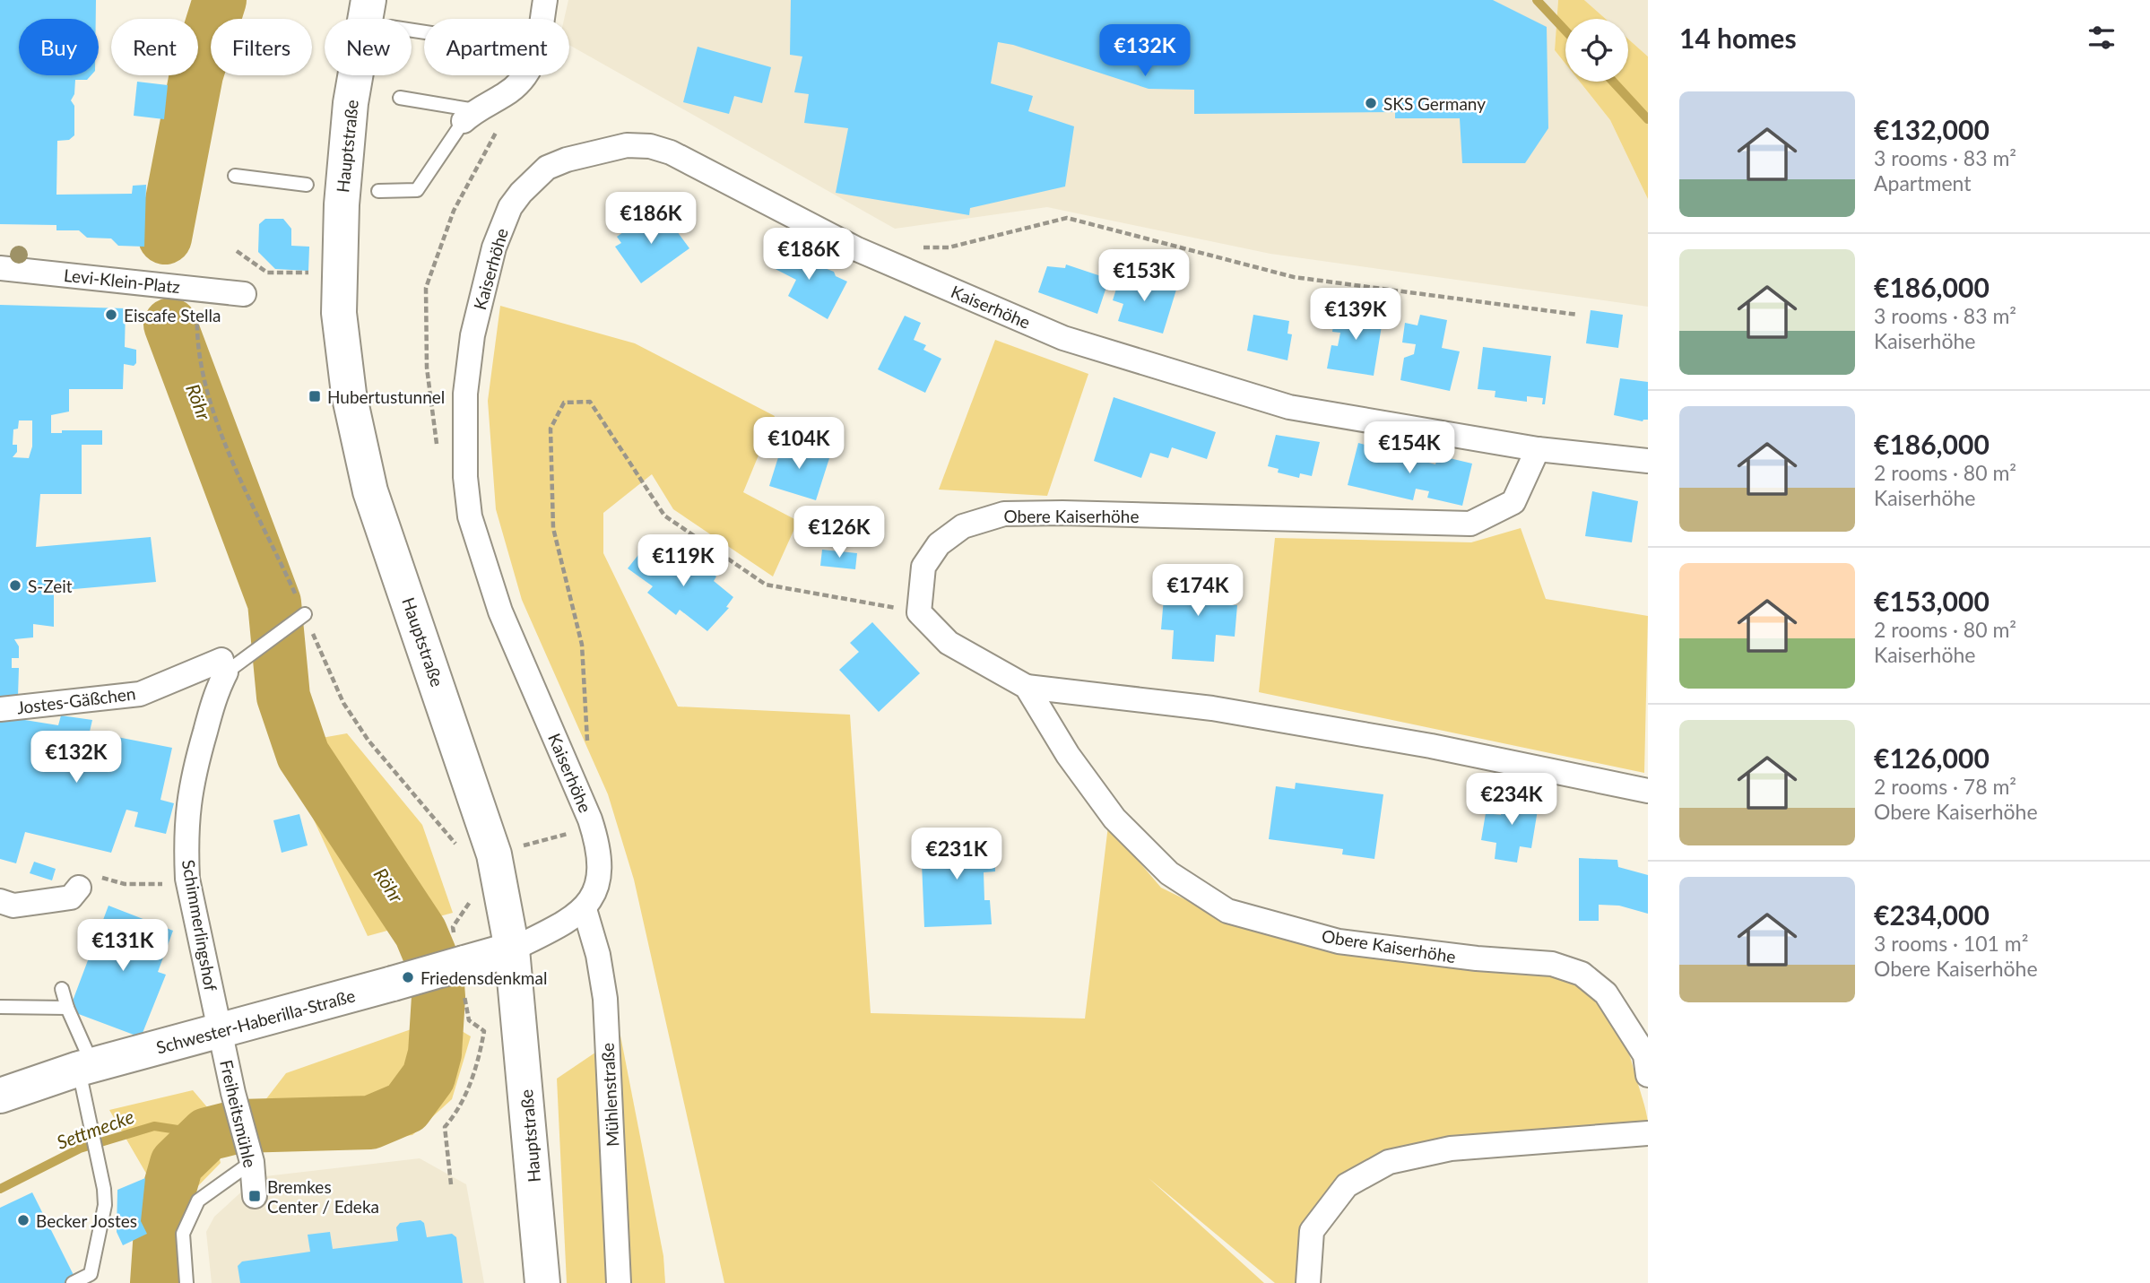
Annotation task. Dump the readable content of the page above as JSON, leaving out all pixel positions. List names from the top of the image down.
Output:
{
  "streets": {
    "main road": ["Hauptstraße", "Schwester-Haberilla-Straße"],
    "street": [
      "Kaiserhöhe",
      "Levi-Klein-Platz",
      "Obere Kaiserhöhe",
      "Jostes-Gäßchen",
      "Schimmerlingshof",
      "Mühlenstraße",
      "Freiheitsmühle"
    ]
  },
  "crossings": [
    ["Hauptstraße", "Schwester-Haberilla-Straße"],
    ["Kaiserhöhe", "Obere Kaiserhöhe"],
    ["Kaiserhöhe", "Mühlenstraße"],
    ["Jostes-Gäßchen", "Schimmerlingshof"],
    ["Schimmerlingshof", "Schwester-Haberilla-Straße"],
    ["Schimmerlingshof", "Freiheitsmühle"],
    ["Schwester-Haberilla-Straße", "Freiheitsmühle"]
  ],
  "water": ["Röhr", "Settmecke"],
  "places": {
    "other": [
      "SKS Germany",
      "Eiscafe Stella",
      "S-Zeit",
      "Friedensdenkmal",
      "Becker Jostes"
    ],
    "transit": ["Hubertustunnel", "Bremkes Center / Edeka"]
  },
  "page": {
    "heading": "14 homes",
    "chip": [
      "Buy",
      "Rent",
      "Filters",
      "New",
      "Apartment"
    ],
    "price": [
      "€132K",
      "€186K",
      "€186K",
      "€153K",
      "€139K",
      "€104K",
      "€154K",
      "€126K",
      "€119K",
      "€174K",
      "€132K",
      "€234K",
      "€231K",
      "€131K"
    ],
    "list": [
      {
        "name": "€132,000",
        "note": "3 rooms · 83 m² · Apartment"
      },
      {
        "name": "€186,000",
        "note": "3 rooms · 83 m² · Kaiserhöhe"
      },
      {
        "name": "€186,000",
        "note": "2 rooms · 80 m² · Kaiserhöhe"
      },
      {
        "name": "€153,000",
        "note": "2 rooms · 80 m² · Kaiserhöhe"
      },
      {
        "name": "€126,000",
        "note": "2 rooms · 78 m² · Obere Kaiserhöhe"
      },
      {
        "name": "€234,000",
        "note": "3 rooms · 101 m² · Obere Kaiserhöhe"
      }
    ]
  }
}
